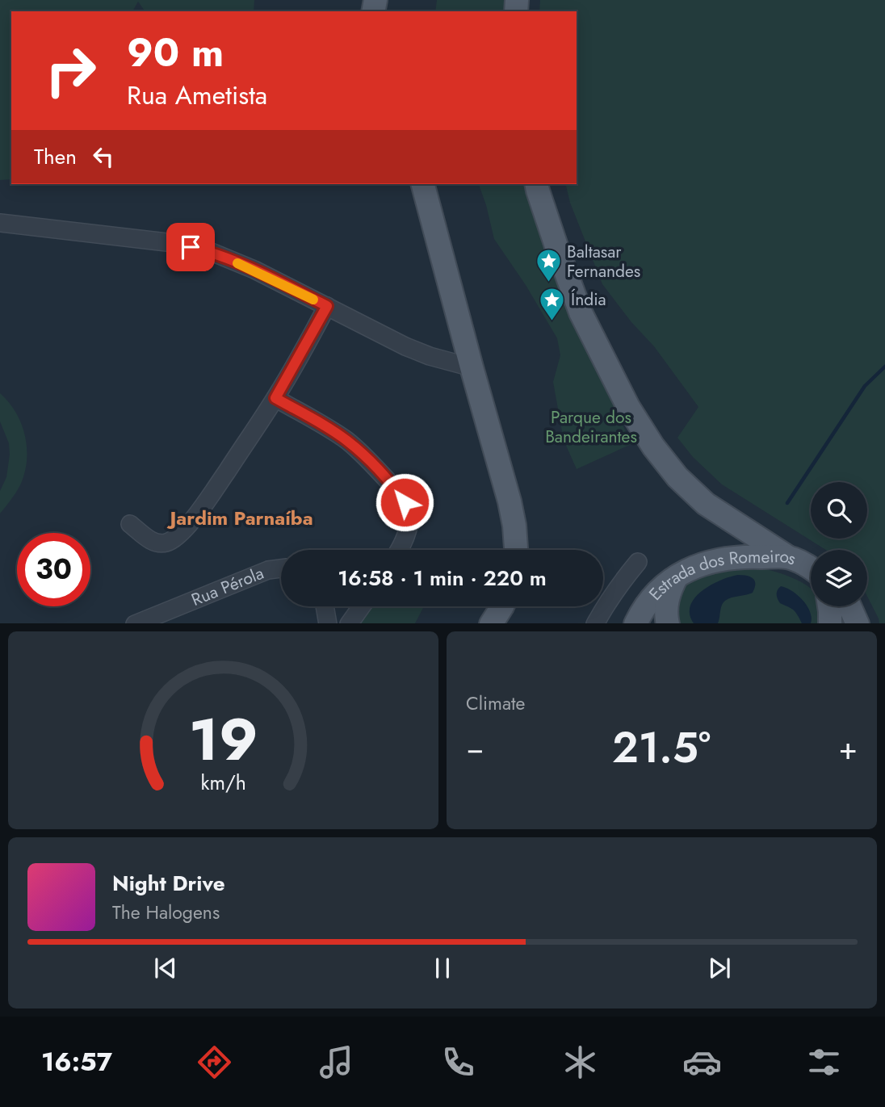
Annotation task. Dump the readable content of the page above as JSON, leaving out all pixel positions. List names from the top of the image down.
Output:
{
  "streets": {
    "main road": ["Estrada dos Romeiros"],
    "street": ["Rua Pérola"]
  },
  "districts": ["Jardim Parnaíba"],
  "parks": ["Parque dos Bandeirantes"],
  "places": {
    "place": ["Baltasar Fernandes", "Índia"]
  },
  "page": {
    "turn": ["90 m", "Rua Ametista"],
    "then": "Then",
    "limit": "30",
    "trip": "16:58 · 1 min · 220 m",
    "tile": "Climate",
    "heat": ["−", "21.5°", "+"],
    "song": ["Night Drive", "The Halogens"],
    "tabs": "16:57",
    "gauge": ["19", "km/h"]
  }
}
